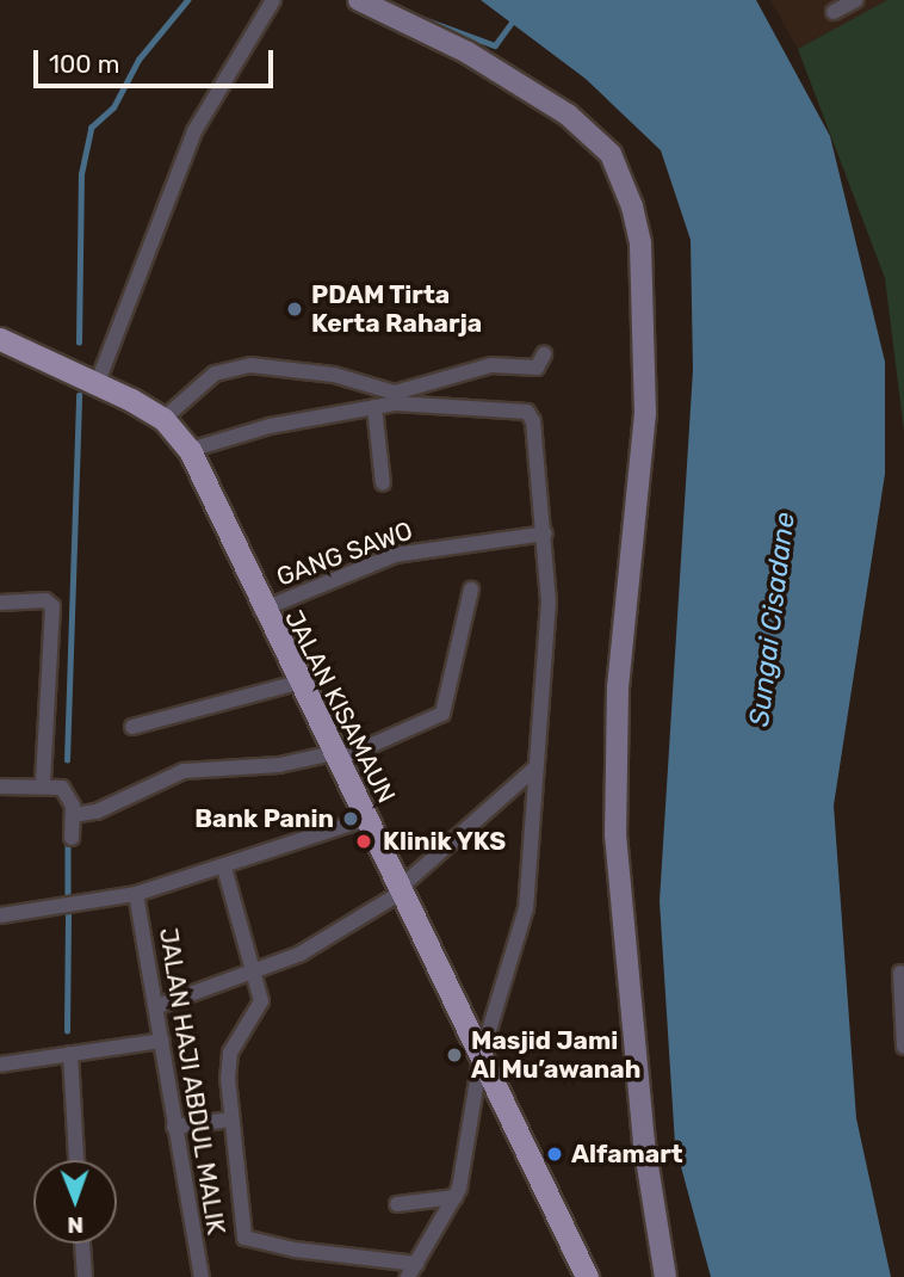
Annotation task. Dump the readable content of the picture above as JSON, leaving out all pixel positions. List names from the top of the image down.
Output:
{
  "streets": {
    "main road": ["JALAN KISAMAUN"],
    "street": ["GANG SAWO", "JALAN HAJI ABDUL MALIK"]
  },
  "crossings": [
    ["GANG SAWO", "JALAN KISAMAUN"]
  ],
  "water": ["Sungai Cisadane"],
  "places": [
    "PDAM Tirta Kerta Raharja",
    "Bank Panin",
    "Klinik YKS",
    "Masjid Jami Al Mu’awanah",
    "Alfamart"
  ],
  "scale_bar": "100 m",
  "north": "bottom"
}
